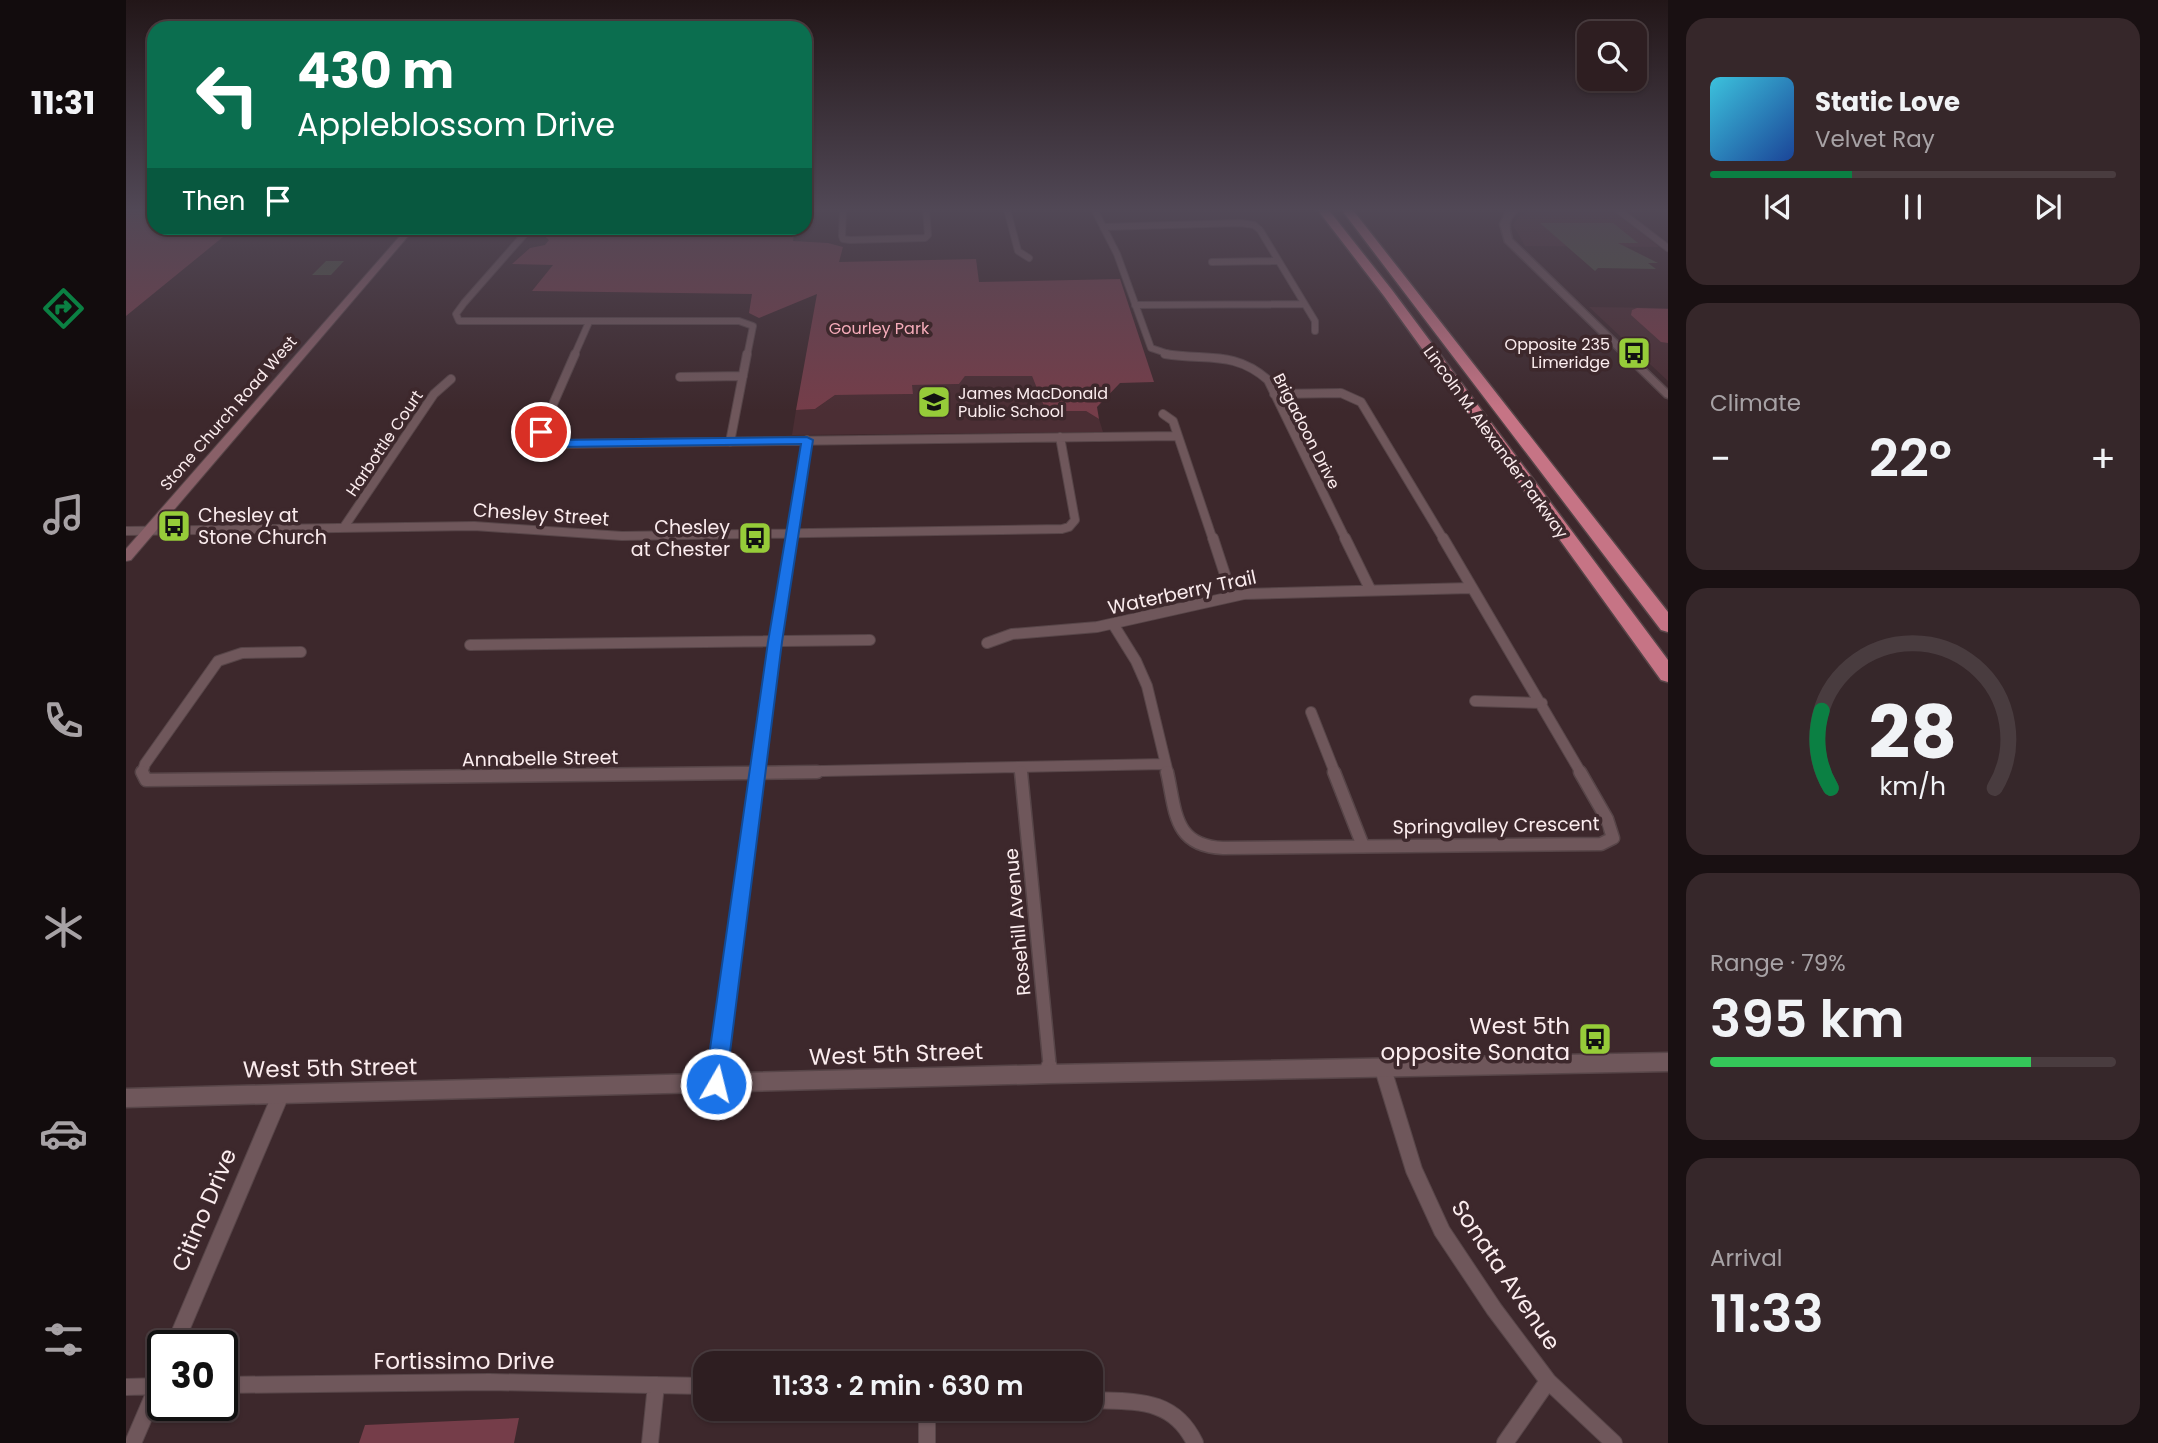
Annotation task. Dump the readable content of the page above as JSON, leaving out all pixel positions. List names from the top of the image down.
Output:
{
  "streets": {
    "highway": ["Lincoln M. Alexander Parkway"],
    "main road": ["Stone Church Road West"],
    "street": [
      "Brigadoon Drive",
      "Harbottle Court",
      "Chesley Street",
      "Waterberry Trail",
      "Annabelle Street",
      "Springvalley Crescent",
      "Rosehill Avenue",
      "West 5th Street",
      "Citino Drive",
      "Sonata Avenue",
      "Fortissimo Drive"
    ]
  },
  "crossings": [
    ["Stone Church Road West", "Chesley Street"],
    ["Brigadoon Drive", "Waterberry Trail"],
    ["Brigadoon Drive", "Springvalley Crescent"],
    ["Harbottle Court", "Chesley Street"],
    ["Waterberry Trail", "Springvalley Crescent"],
    ["Annabelle Street", "Springvalley Crescent"],
    ["Annabelle Street", "Rosehill Avenue"],
    ["Rosehill Avenue", "West 5th Street"],
    ["West 5th Street", "Citino Drive"],
    ["West 5th Street", "Sonata Avenue"]
  ],
  "parks": ["Gourley Park"],
  "places": {
    "bus stop": [
      "Opposite 235 Limeridge",
      "Chesley at Stone Church",
      "Chesley at Chester",
      "West 5th opposite Sonata"
    ],
    "school or university": ["James MacDonald Public School"]
  },
  "page": {
    "tabs": "11:31",
    "turn": ["430 m", "Appleblossom Drive"],
    "song": ["Static Love", "Velvet Ray"],
    "then": "Then",
    "tile": [
      "Climate",
      ["Range · 79%", "395 km"],
      ["Arrival", "11:33"]
    ],
    "heat": ["−", "22°", "+"],
    "limit": "30",
    "trip": "11:33 · 2 min · 630 m",
    "gauge": ["28", "km/h"]
  }
}
